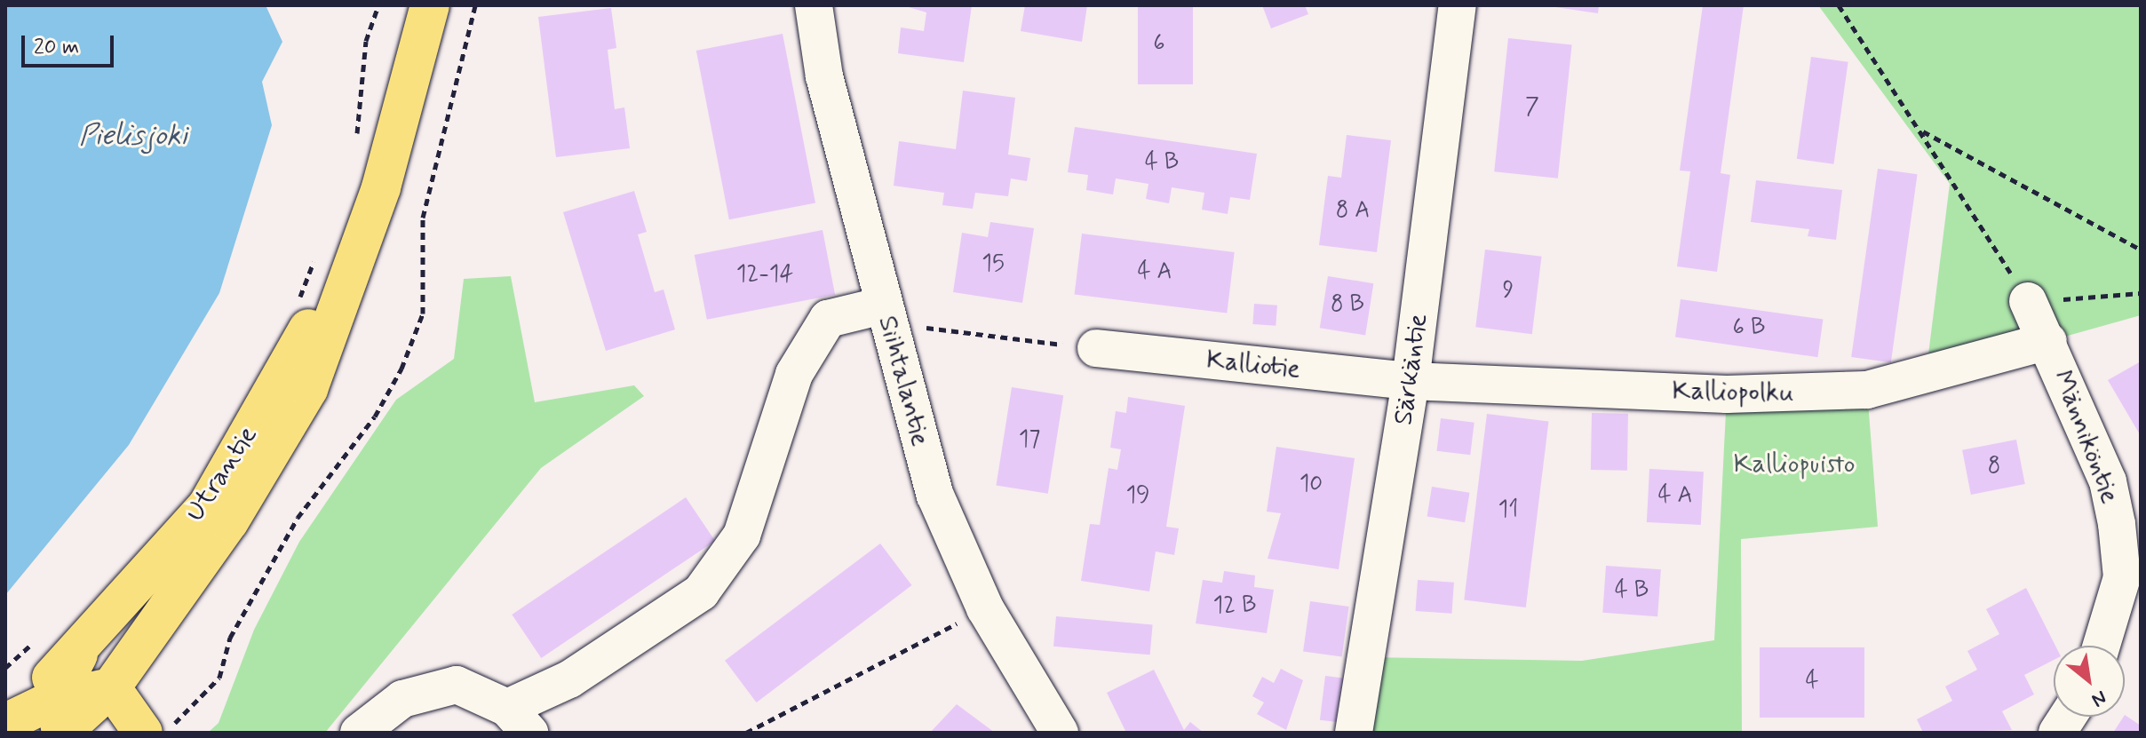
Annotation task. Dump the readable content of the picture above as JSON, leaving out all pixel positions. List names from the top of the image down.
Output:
{
  "streets": {
    "main road": ["Utrantie"],
    "street": [
      "Kalliotie",
      "Särkäntie",
      "Siihtalantie",
      "Kalliopolku",
      "Männiköntie"
    ]
  },
  "crossings": [
    ["Kalliotie", "Särkäntie"],
    ["Kalliotie", "Kalliopolku"],
    ["Särkäntie", "Kalliopolku"],
    ["Kalliopolku", "Männiköntie"]
  ],
  "water": ["Pielisjoki"],
  "parks": ["Kalliopuisto"],
  "house_numbers": [
    "6",
    "7",
    "4 B",
    "8 A",
    "15",
    "4 A",
    "12-14",
    "9",
    "8 B",
    "6 B",
    "17",
    "8",
    "10",
    "19",
    "4 A",
    "11",
    "4 B",
    "12 B",
    "4"
  ],
  "scale_bar": "20 m",
  "north": "bottom right"
}
